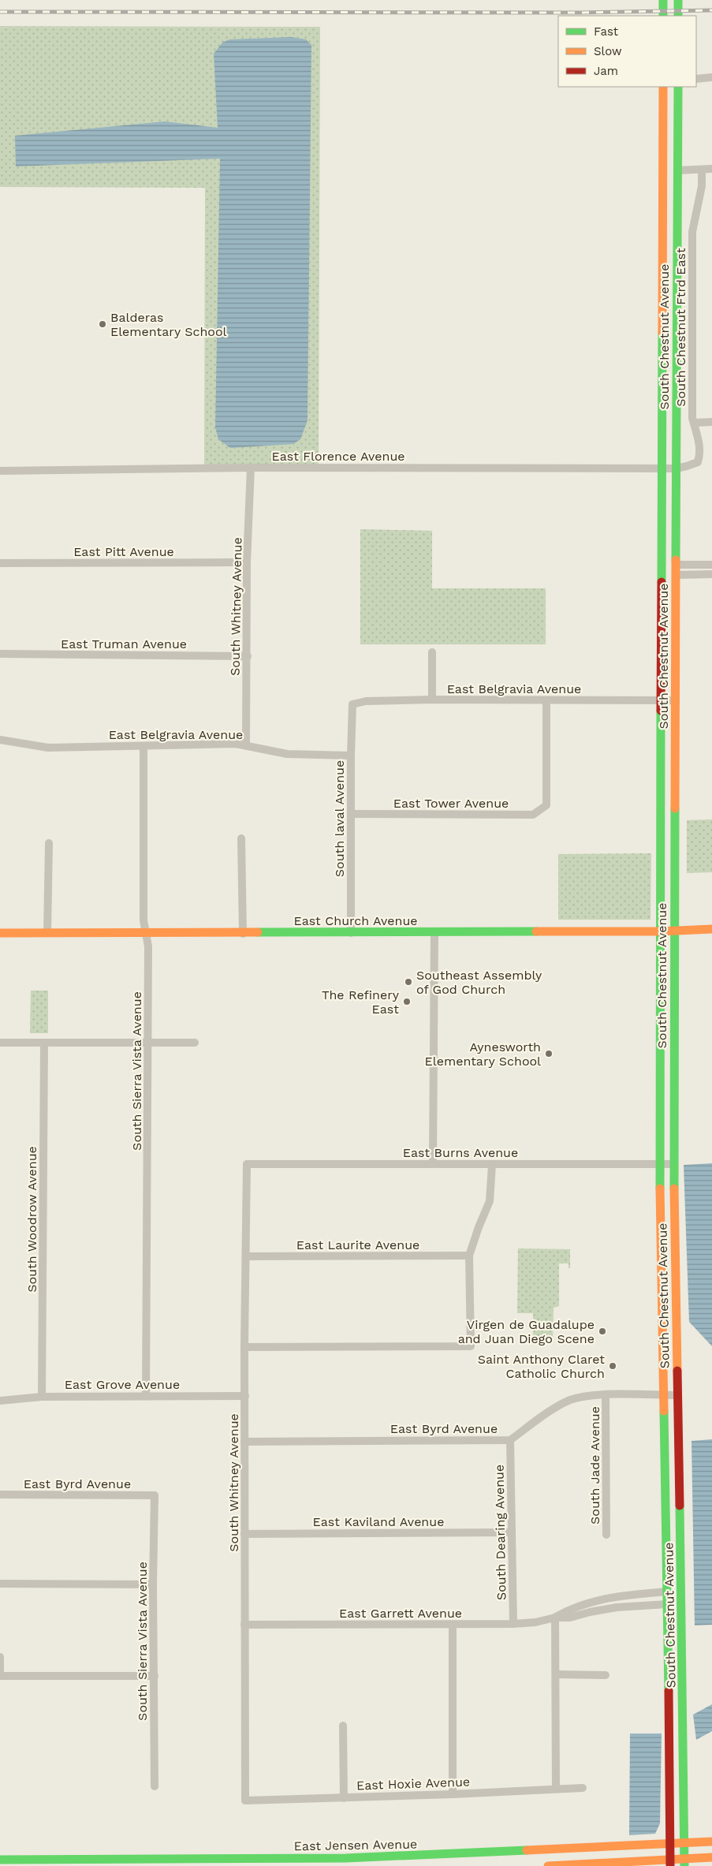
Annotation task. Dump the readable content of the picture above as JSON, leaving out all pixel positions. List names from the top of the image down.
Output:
{
  "streets": {
    "main road": ["South Chestnut Avenue", "East Church Avenue", "East Jensen Avenue"],
    "street": [
      "South Chestnut Ftrd East",
      "East Florence Avenue",
      "East Pitt Avenue",
      "South Whitney Avenue",
      "East Truman Avenue",
      "East Belgravia Avenue",
      "East Tower Avenue",
      "South laval Avenue",
      "South Sierra Vista Avenue",
      "East Burns Avenue",
      "South Woodrow Avenue",
      "East Laurite Avenue",
      "East Grove Avenue",
      "East Byrd Avenue",
      "South Jade Avenue",
      "East Kaviland Avenue",
      "South Dearing Avenue",
      "East Garrett Avenue",
      "East Hoxie Avenue"
    ]
  },
  "crossings": [
    ["South Chestnut Ftrd East", "South Chestnut Avenue"],
    ["South Chestnut Ftrd East", "East Florence Avenue"],
    ["South Chestnut Avenue", "East Florence Avenue"],
    ["South Chestnut Avenue", "East Belgravia Avenue"],
    ["South Chestnut Avenue", "East Church Avenue"],
    ["South Chestnut Avenue", "East Burns Avenue"],
    ["South Chestnut Avenue", "East Byrd Avenue"],
    ["South Chestnut Avenue", "East Garrett Avenue"],
    ["South Chestnut Avenue", "East Jensen Avenue"],
    ["East Florence Avenue", "South Whitney Avenue"],
    ["East Pitt Avenue", "South Whitney Avenue"],
    ["South Whitney Avenue", "East Truman Avenue"],
    ["South Whitney Avenue", "East Belgravia Avenue"],
    ["South Whitney Avenue", "East Burns Avenue"],
    ["South Whitney Avenue", "East Laurite Avenue"],
    ["South Whitney Avenue", "East Grove Avenue"],
    ["South Whitney Avenue", "East Byrd Avenue"],
    ["South Whitney Avenue", "East Kaviland Avenue"],
    ["South Whitney Avenue", "East Garrett Avenue"],
    ["South Whitney Avenue", "East Hoxie Avenue"],
    ["East Belgravia Avenue", "East Tower Avenue"],
    ["East Belgravia Avenue", "South laval Avenue"],
    ["East Belgravia Avenue", "South Sierra Vista Avenue"],
    ["East Tower Avenue", "South laval Avenue"],
    ["South laval Avenue", "East Church Avenue"],
    ["East Church Avenue", "South Sierra Vista Avenue"],
    ["South Sierra Vista Avenue", "East Grove Avenue"],
    ["South Sierra Vista Avenue", "East Byrd Avenue"],
    ["South Woodrow Avenue", "East Grove Avenue"],
    ["East Byrd Avenue", "South Jade Avenue"],
    ["East Byrd Avenue", "South Dearing Avenue"],
    ["East Kaviland Avenue", "South Dearing Avenue"],
    ["South Dearing Avenue", "East Garrett Avenue"]
  ],
  "places": [
    "Balderas Elementary School",
    "Southeast Assembly of God Church",
    "The Refinery East",
    "Aynesworth Elementary School",
    "Virgen de Guadalupe and Juan Diego Scene",
    "Saint Anthony Claret Catholic Church"
  ],
  "legend": ["Fast", "Slow", "Jam"]
}
